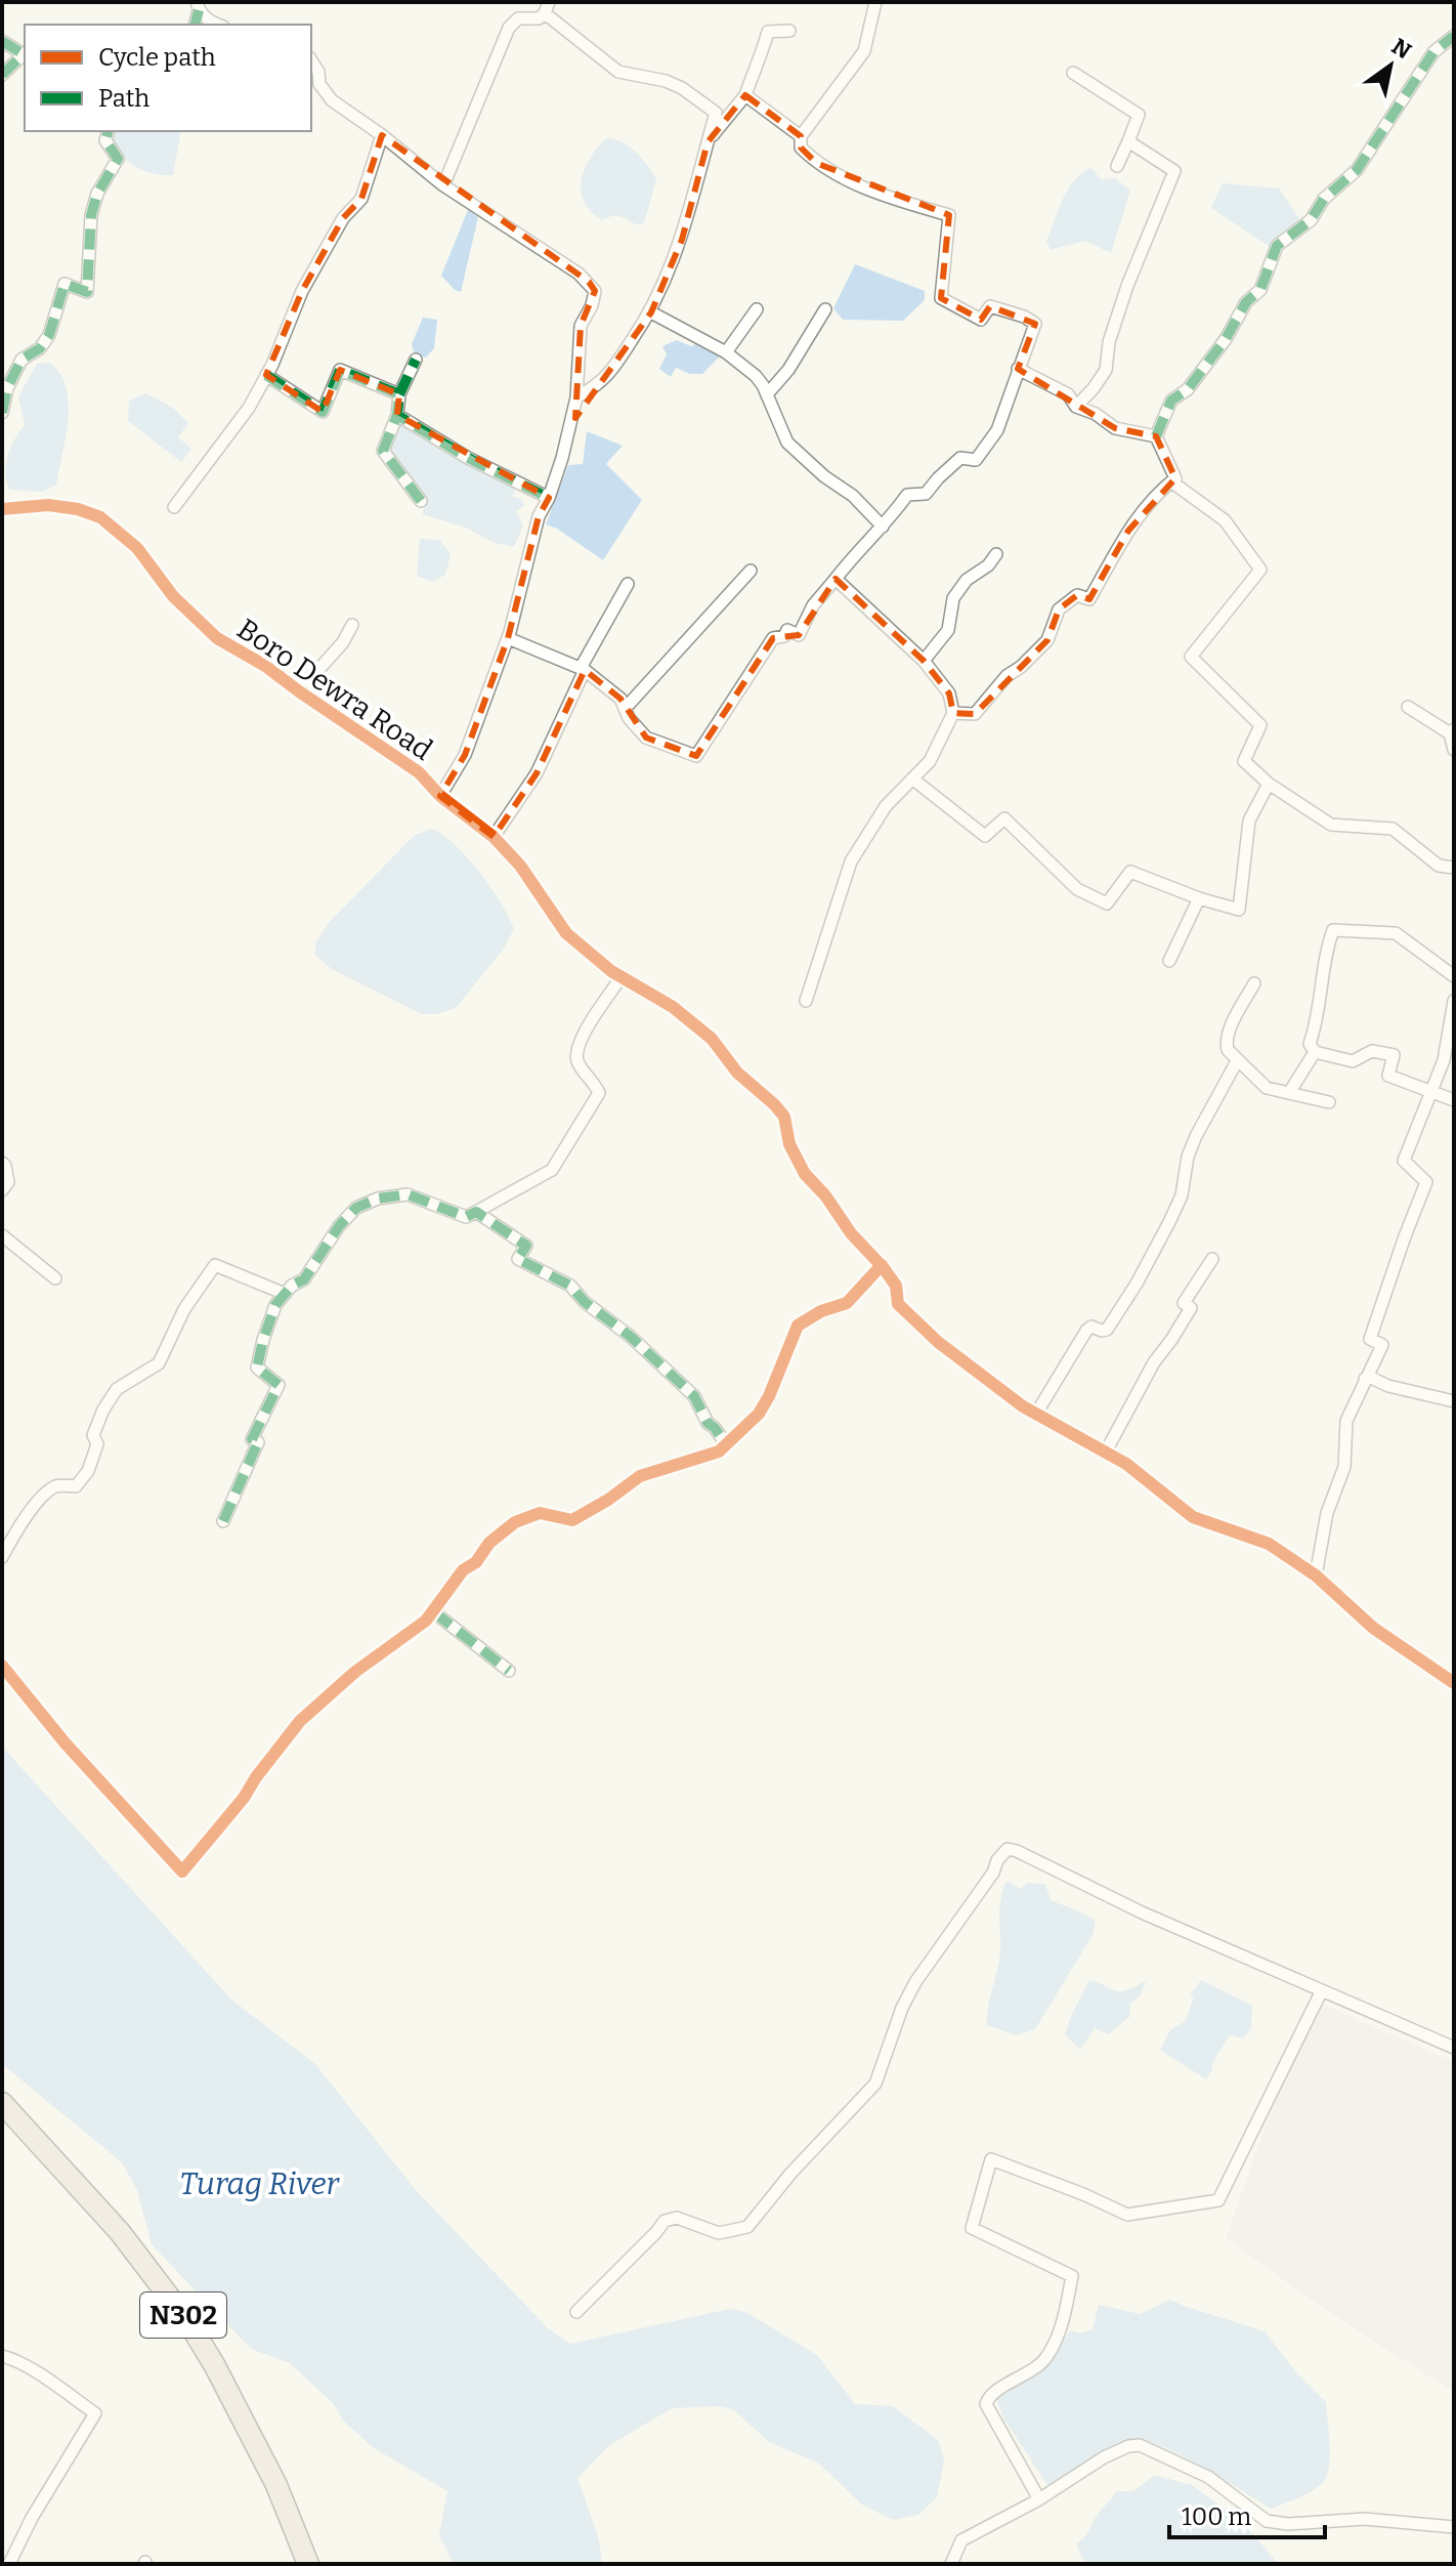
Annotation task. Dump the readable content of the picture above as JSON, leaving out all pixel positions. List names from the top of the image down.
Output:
{
  "streets": {
    "highway": ["N302"],
    "street": ["Boro Dewra Road"]
  },
  "water": ["Turag River"],
  "legend": ["Cycle path", "Path"],
  "scale_bar": "100 m",
  "north": "top right"
}
